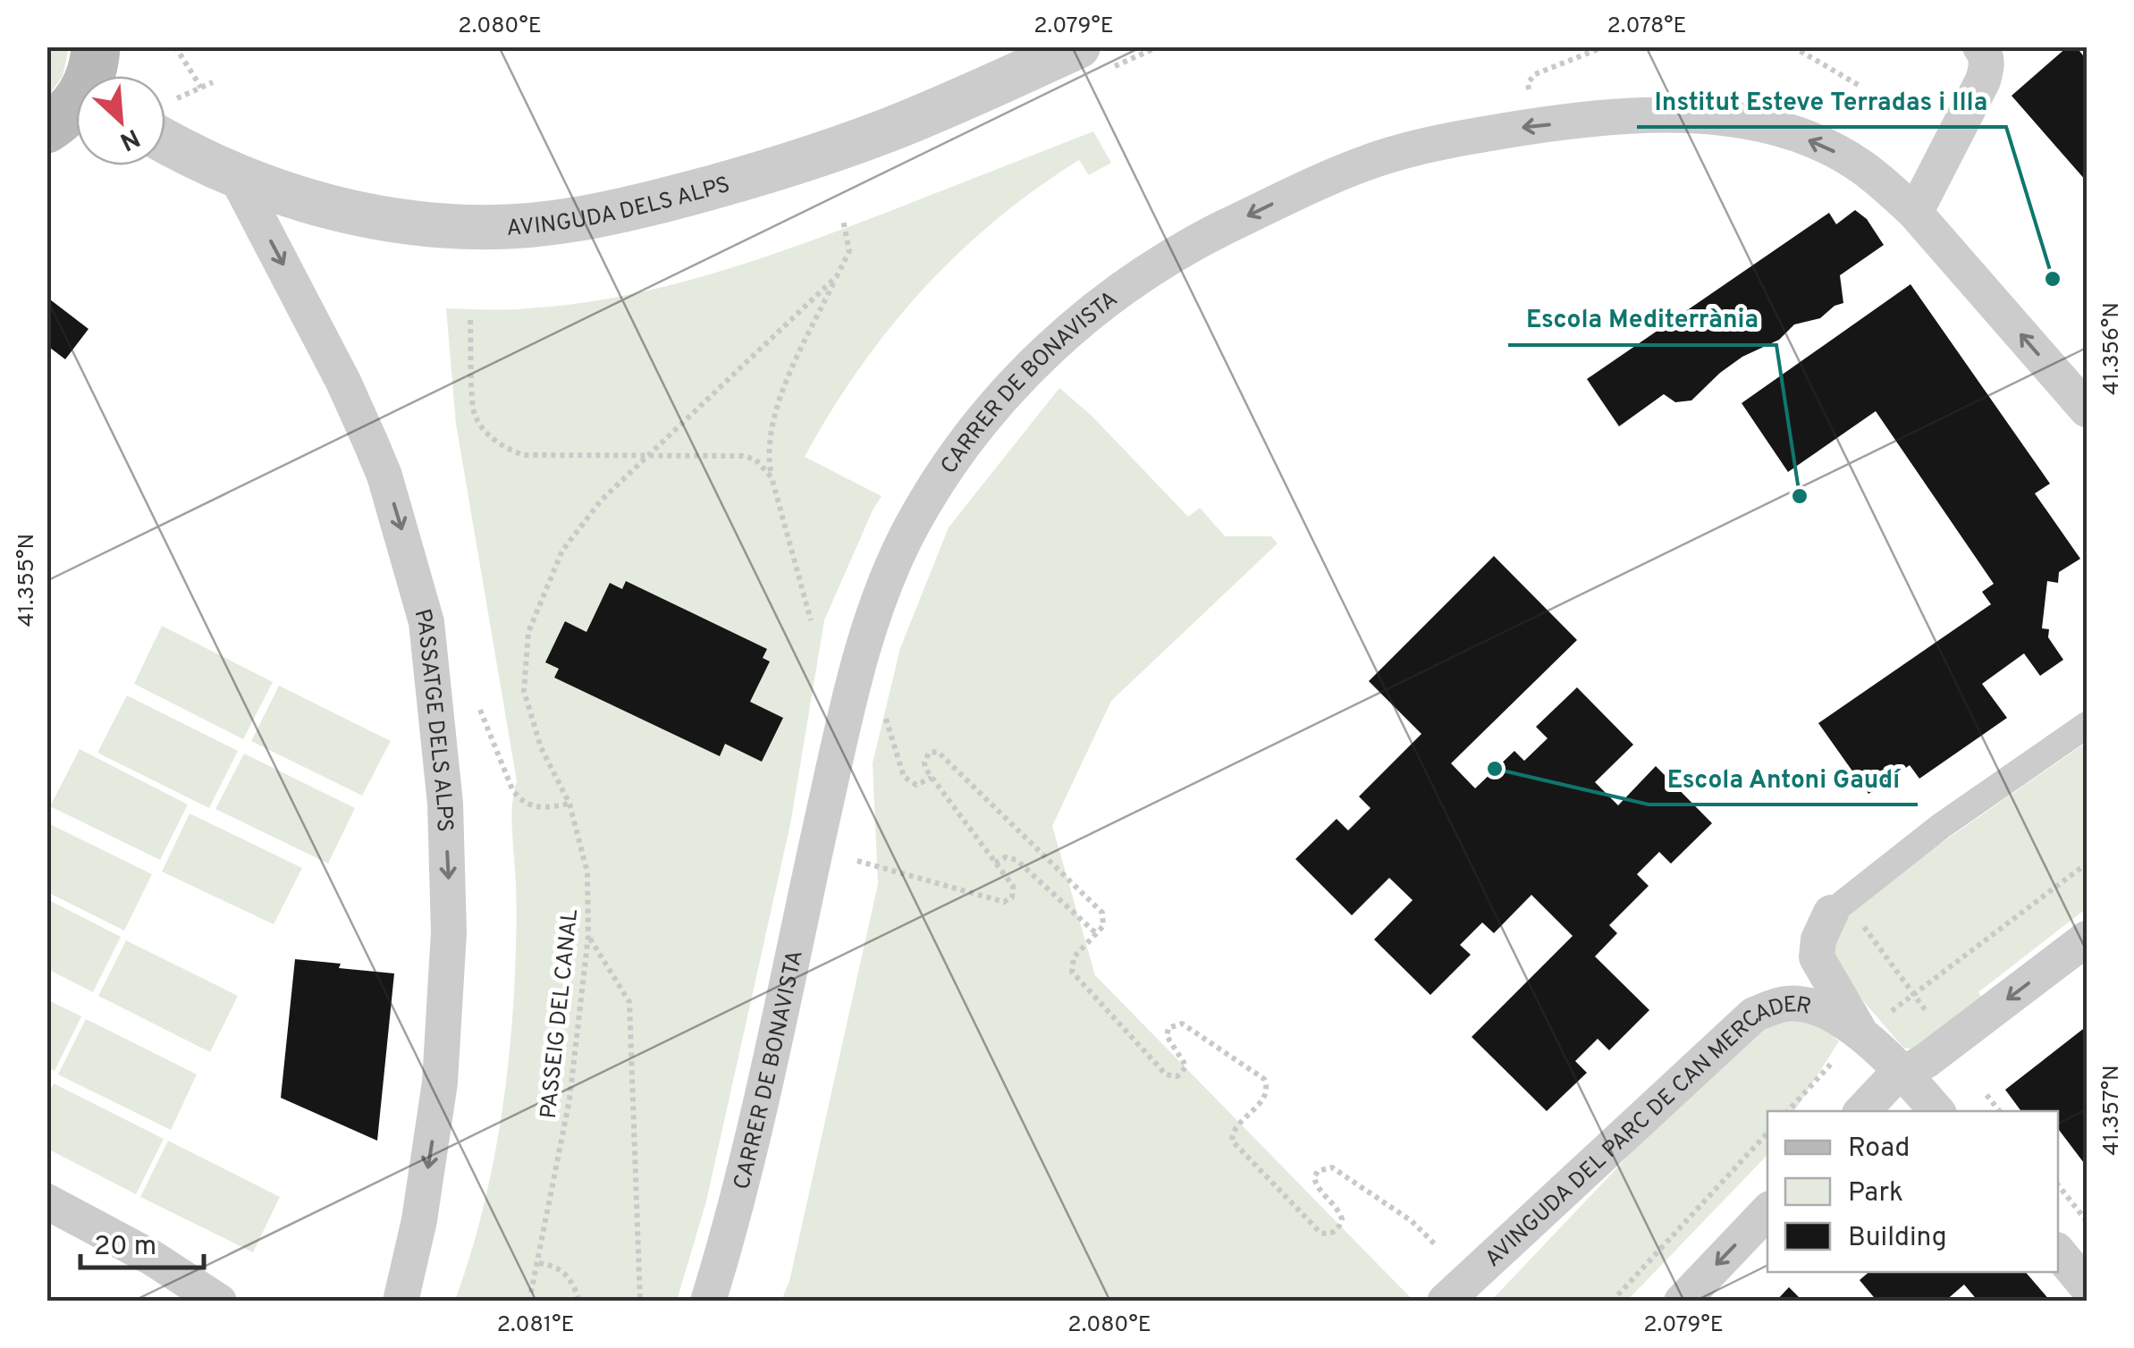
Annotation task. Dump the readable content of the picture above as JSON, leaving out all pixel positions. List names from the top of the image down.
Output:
{
  "streets": {
    "street": [
      "AVINGUDA DELS ALPS",
      "CARRER DE BONAVISTA",
      "PASSATGE DELS ALPS",
      "AVINGUDA DEL PARC DE CAN MERCADER"
    ],
    "path": ["PASSEIG DEL CANAL"]
  },
  "crossings": [
    ["AVINGUDA DELS ALPS", "PASSATGE DELS ALPS"]
  ],
  "one_way": ["PASSATGE DELS ALPS"],
  "places": ["Institut Esteve Terradas i Illa", "Escola Mediterrània", "Escola Antoni Gaudí"],
  "legend": ["Road", "Park", "Building"],
  "scale_bar": "20 m",
  "north": "bottom right",
  "coordinates": [
    "2.080°E",
    "2.079°E",
    "2.078°E",
    "41.356°N",
    "41.355°N",
    "41.357°N",
    "2.081°E"
  ]
}
